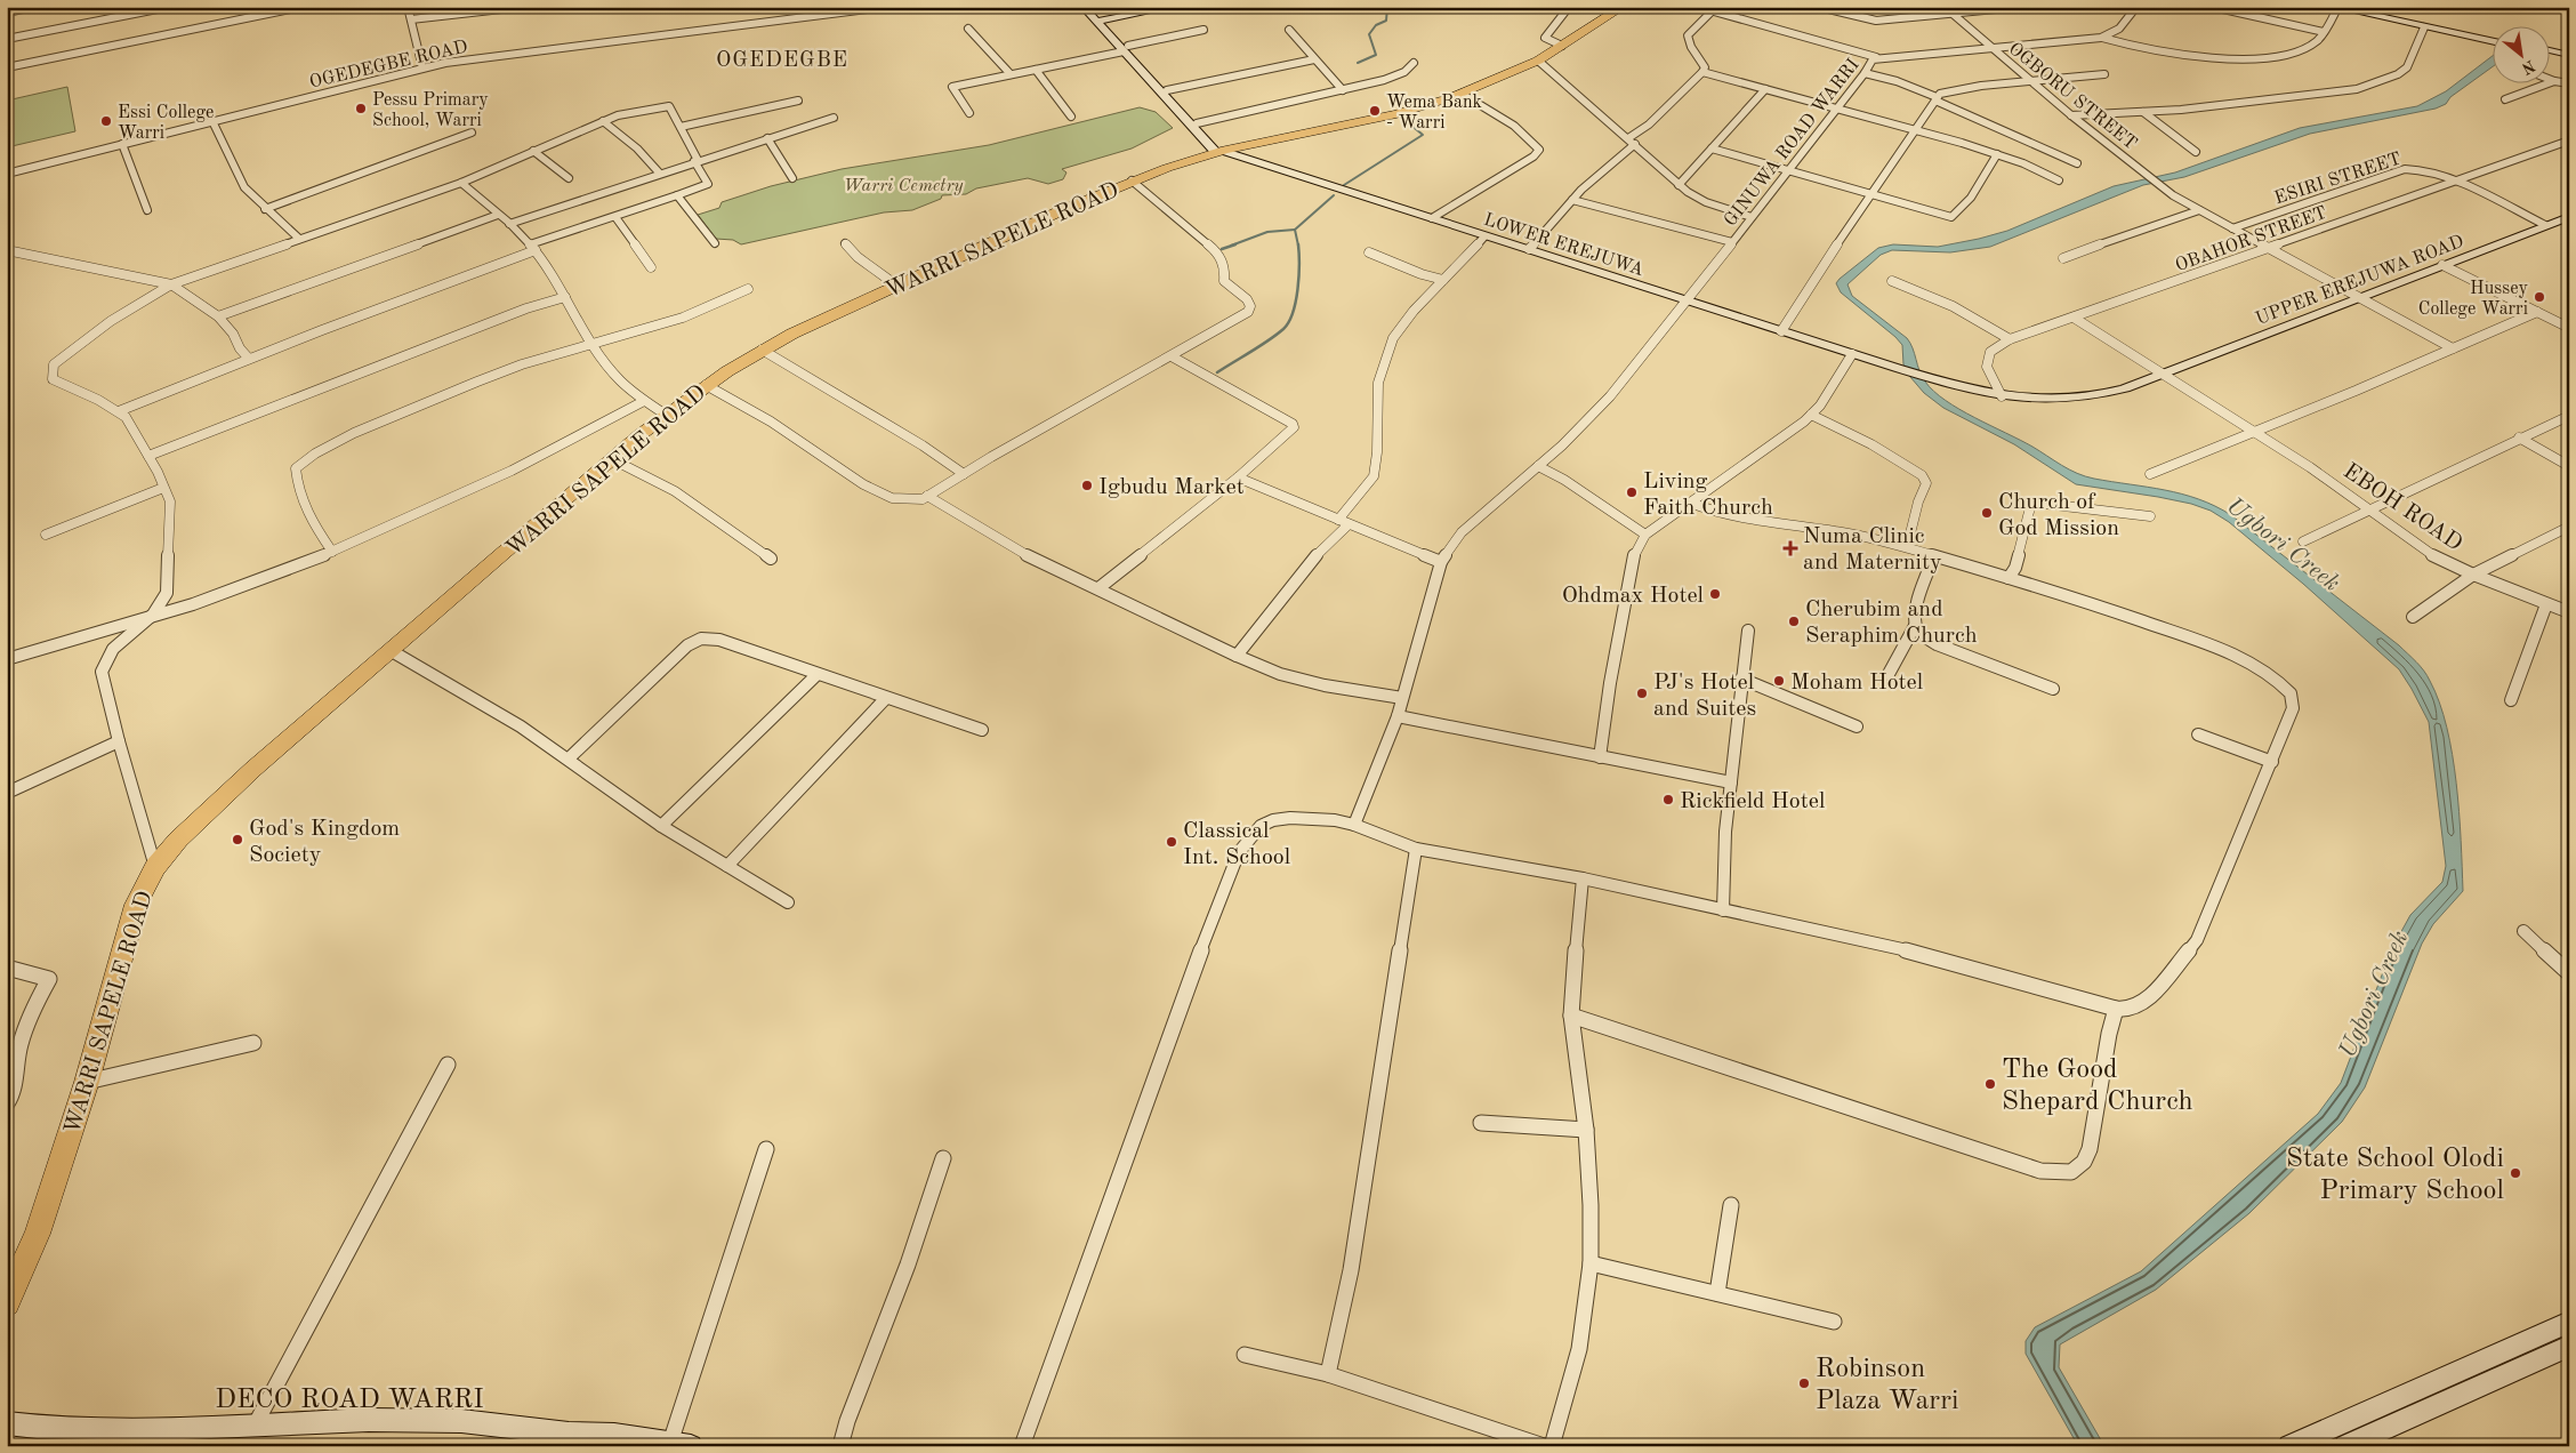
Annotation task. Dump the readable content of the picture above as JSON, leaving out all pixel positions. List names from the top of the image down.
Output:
{
  "streets": {
    "highway": ["WARRI SAPELE ROAD"],
    "main road": ["LOWER EREJUWA", "UPPER EREJUWA ROAD", "DECO ROAD WARRI"],
    "street": [
      "OGEDEGBE ROAD",
      "OGBORU STREET",
      "GINUWA ROAD WARRI",
      "ESIRI STREET",
      "OBAHOR STREET",
      "EBOH ROAD"
    ]
  },
  "crossings": [
    ["OGBORU STREET", "GINUWA ROAD WARRI"],
    ["OGBORU STREET", "ESIRI STREET"],
    ["OGBORU STREET", "OBAHOR STREET"],
    ["OGBORU STREET", "UPPER EREJUWA ROAD"],
    ["GINUWA ROAD WARRI", "LOWER EREJUWA"],
    ["ESIRI STREET", "OBAHOR STREET"],
    ["ESIRI STREET", "UPPER EREJUWA ROAD"],
    ["OBAHOR STREET", "EBOH ROAD"],
    ["WARRI SAPELE ROAD", "LOWER EREJUWA"],
    ["UPPER EREJUWA ROAD", "EBOH ROAD"]
  ],
  "districts": ["OGEDEGBE"],
  "water": ["Ugbori Creek"],
  "parks": ["Warri Cemetry"],
  "places": {
    "other": [
      "Pessu Primary School, Warri",
      "Wema Bank - Warri",
      "Essi College Warri",
      "Hussey College Warri",
      "Igbudu Market",
      "Living Faith Church",
      "Church of God Mission",
      "Ohdmax Hotel",
      "Cherubim and Seraphim Church",
      "Moham Hotel",
      "PJ's Hotel and Suites",
      "Rickfield Hotel",
      "God's Kingdom Society",
      "Classical Int. School",
      "The Good Shepard Church",
      "State School Olodi Primary School",
      "Robinson Plaza Warri"
    ],
    "health": ["Numa Clinic and Maternity"]
  },
  "north": "bottom right"
}
